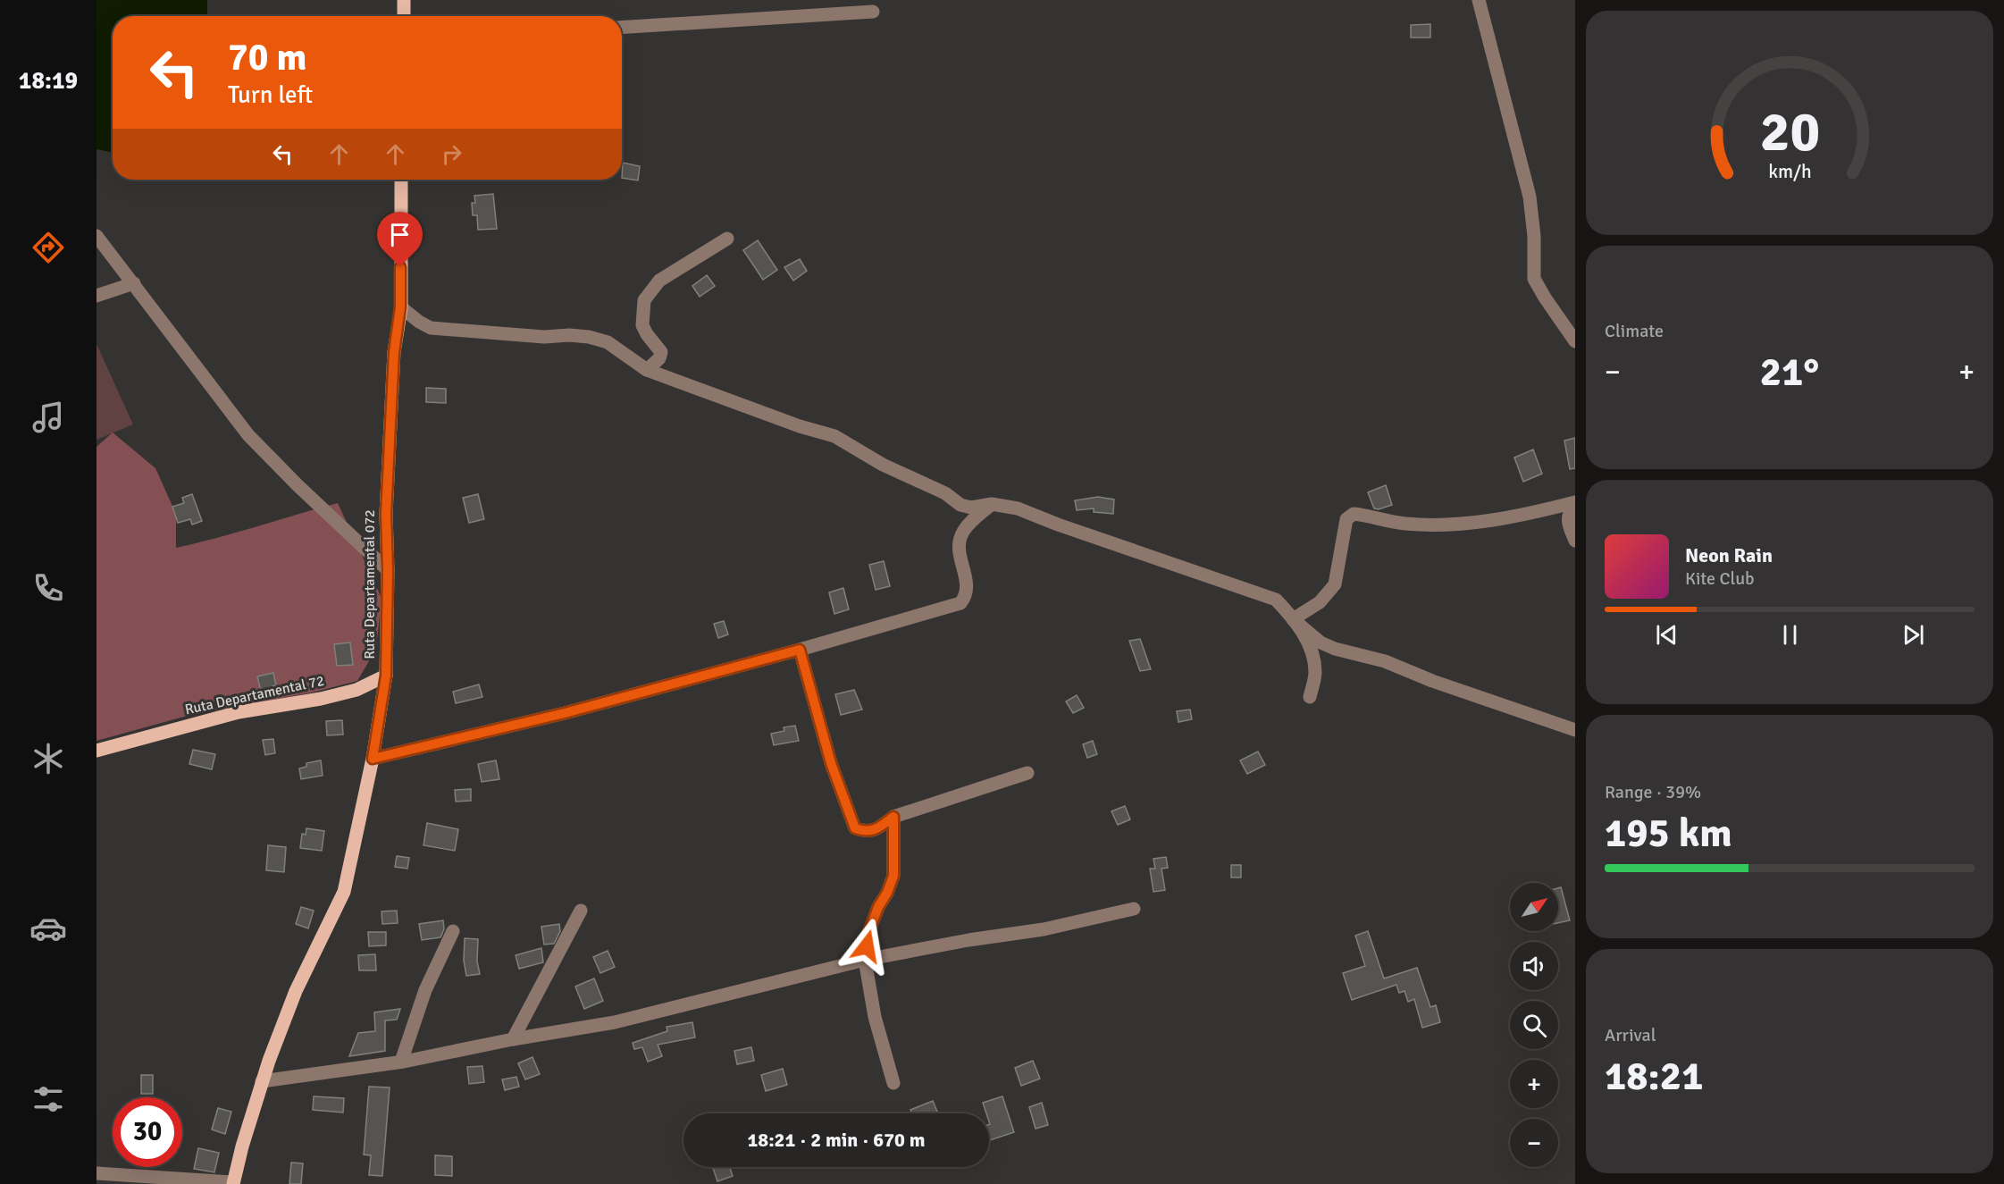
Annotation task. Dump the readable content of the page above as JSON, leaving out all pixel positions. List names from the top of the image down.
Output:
{
  "streets": {
    "main road": ["Ruta Departamental 072", "Ruta Departamental 72"]
  },
  "crossings": [
    ["Ruta Departamental 072", "Ruta Departamental 72"]
  ],
  "north": "top right",
  "page": {
    "tabs": "18:19",
    "turn": ["70 m", "Turn left"],
    "tile": [
      "Climate",
      ["Range · 39%", "195 km"],
      ["Arrival", "18:21"]
    ],
    "heat": ["−", "21°", "+"],
    "song": ["Neon Rain", "Kite Club"],
    "map_buttons": ["+", "−"],
    "limit": "30",
    "trip": "18:21 · 2 min · 670 m",
    "gauge": ["20", "km/h"]
  }
}
